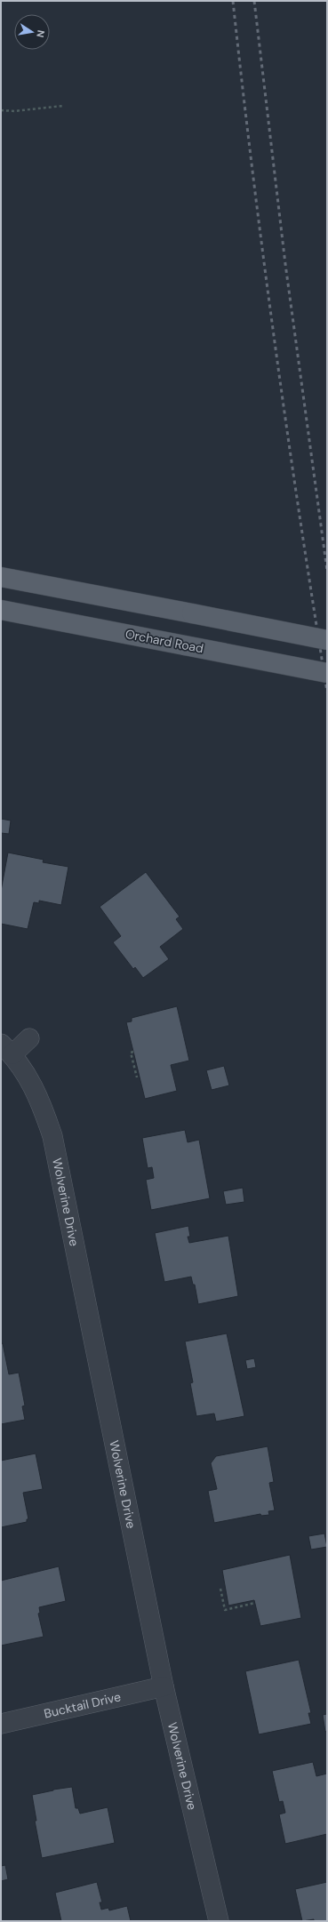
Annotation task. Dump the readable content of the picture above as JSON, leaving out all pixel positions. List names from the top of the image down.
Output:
{
  "streets": {
    "main road": ["Orchard Road"],
    "street": ["Wolverine Drive", "Bucktail Drive"]
  },
  "crossings": [
    ["Wolverine Drive", "Bucktail Drive"]
  ],
  "north": "right"
}
